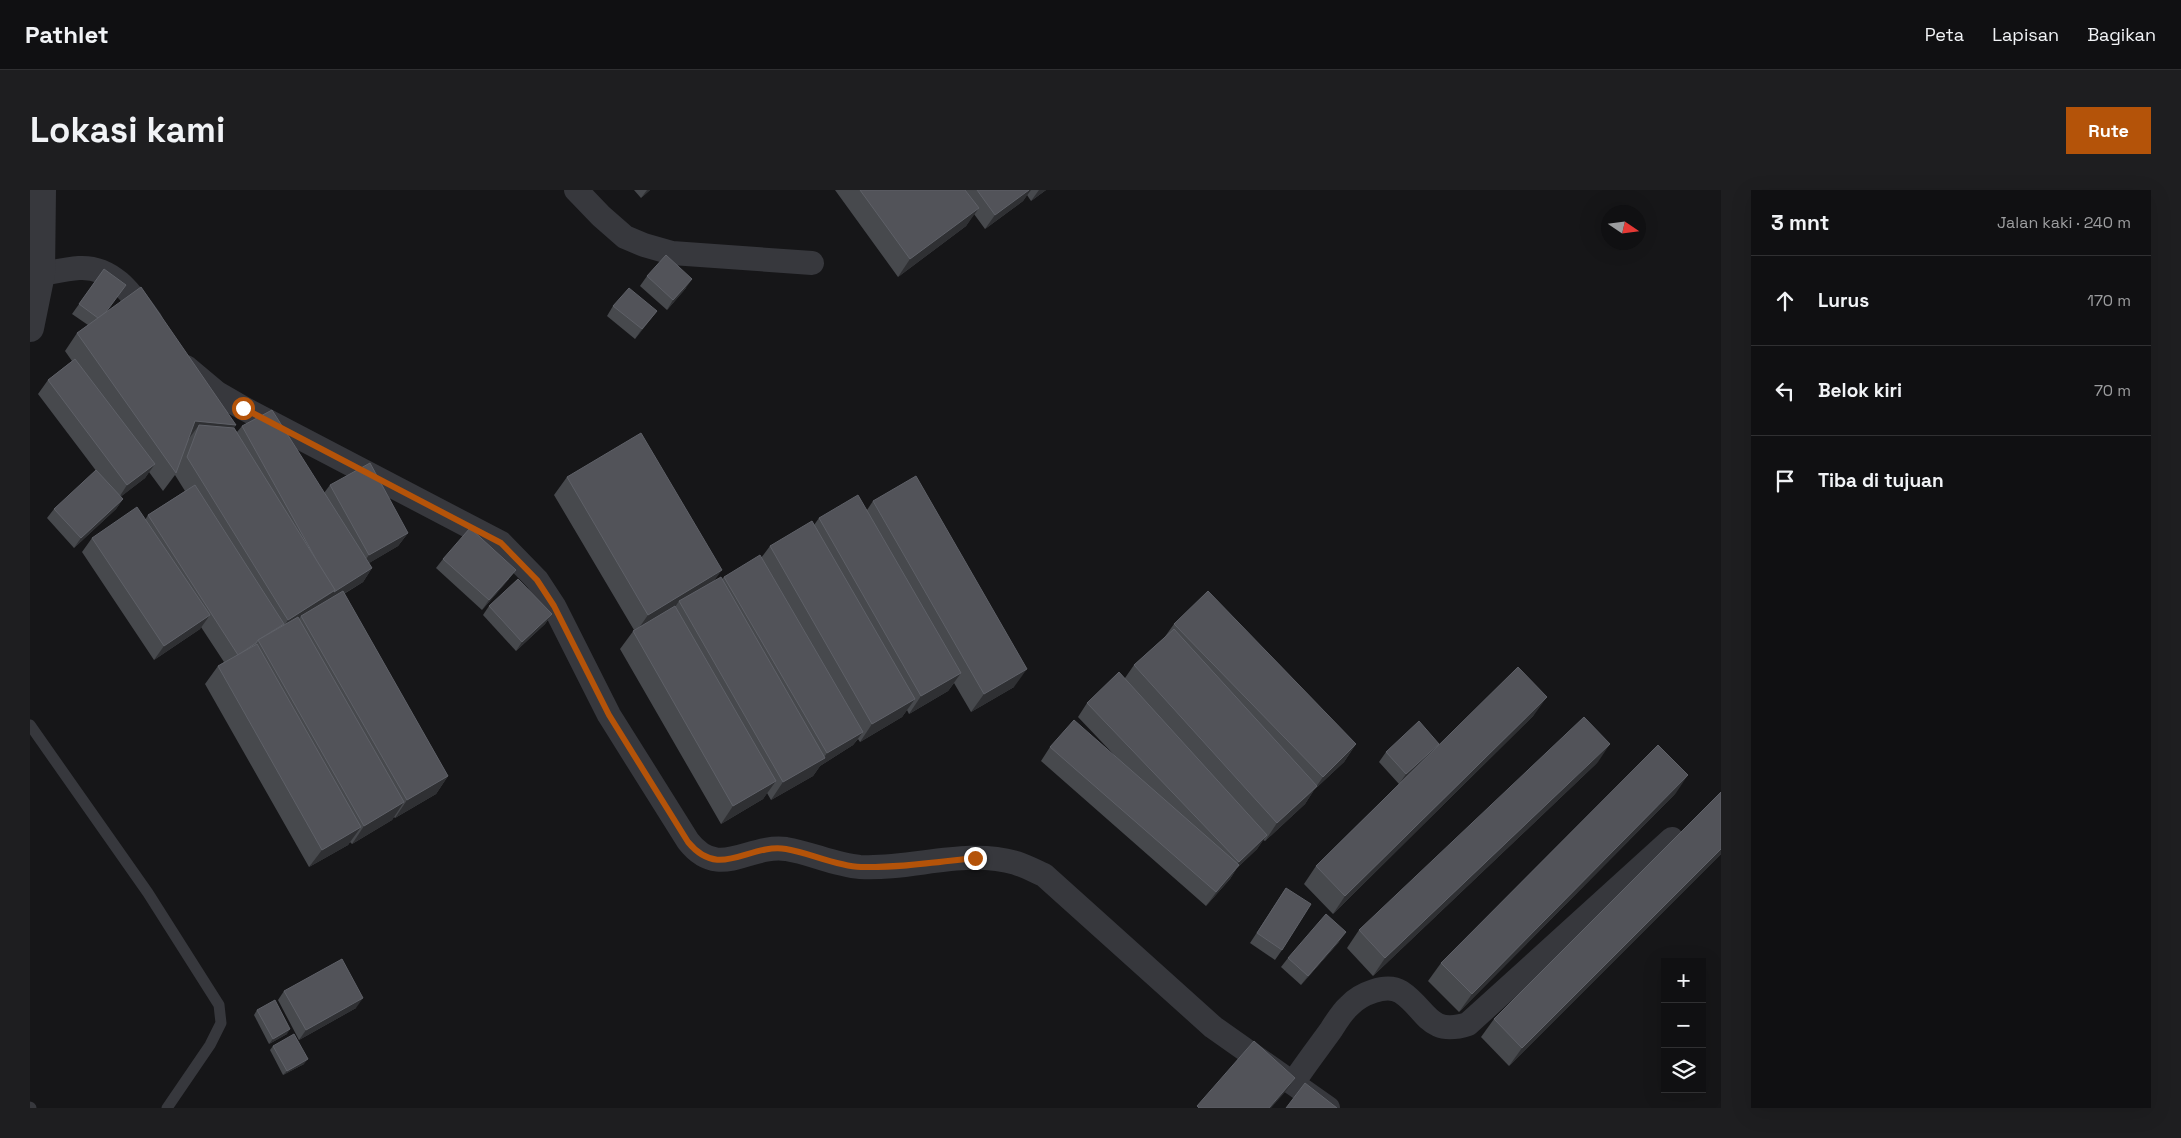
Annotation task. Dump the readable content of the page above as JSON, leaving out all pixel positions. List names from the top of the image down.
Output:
{
  "north": "right",
  "page": {
    "header": "Pathlet",
    "nav": ["Peta", "Lapisan", "Bagikan"],
    "buttons": "Rute",
    "title": "Lokasi kami",
    "heading": ["3 mnt", "Jalan kaki · 240 m"],
    "list": [
      ["Lurus", "170 m"],
      ["Belok kiri", "70 m"],
      "Tiba di tujuan"
    ],
    "map_buttons": ["+", "−"]
  }
}
